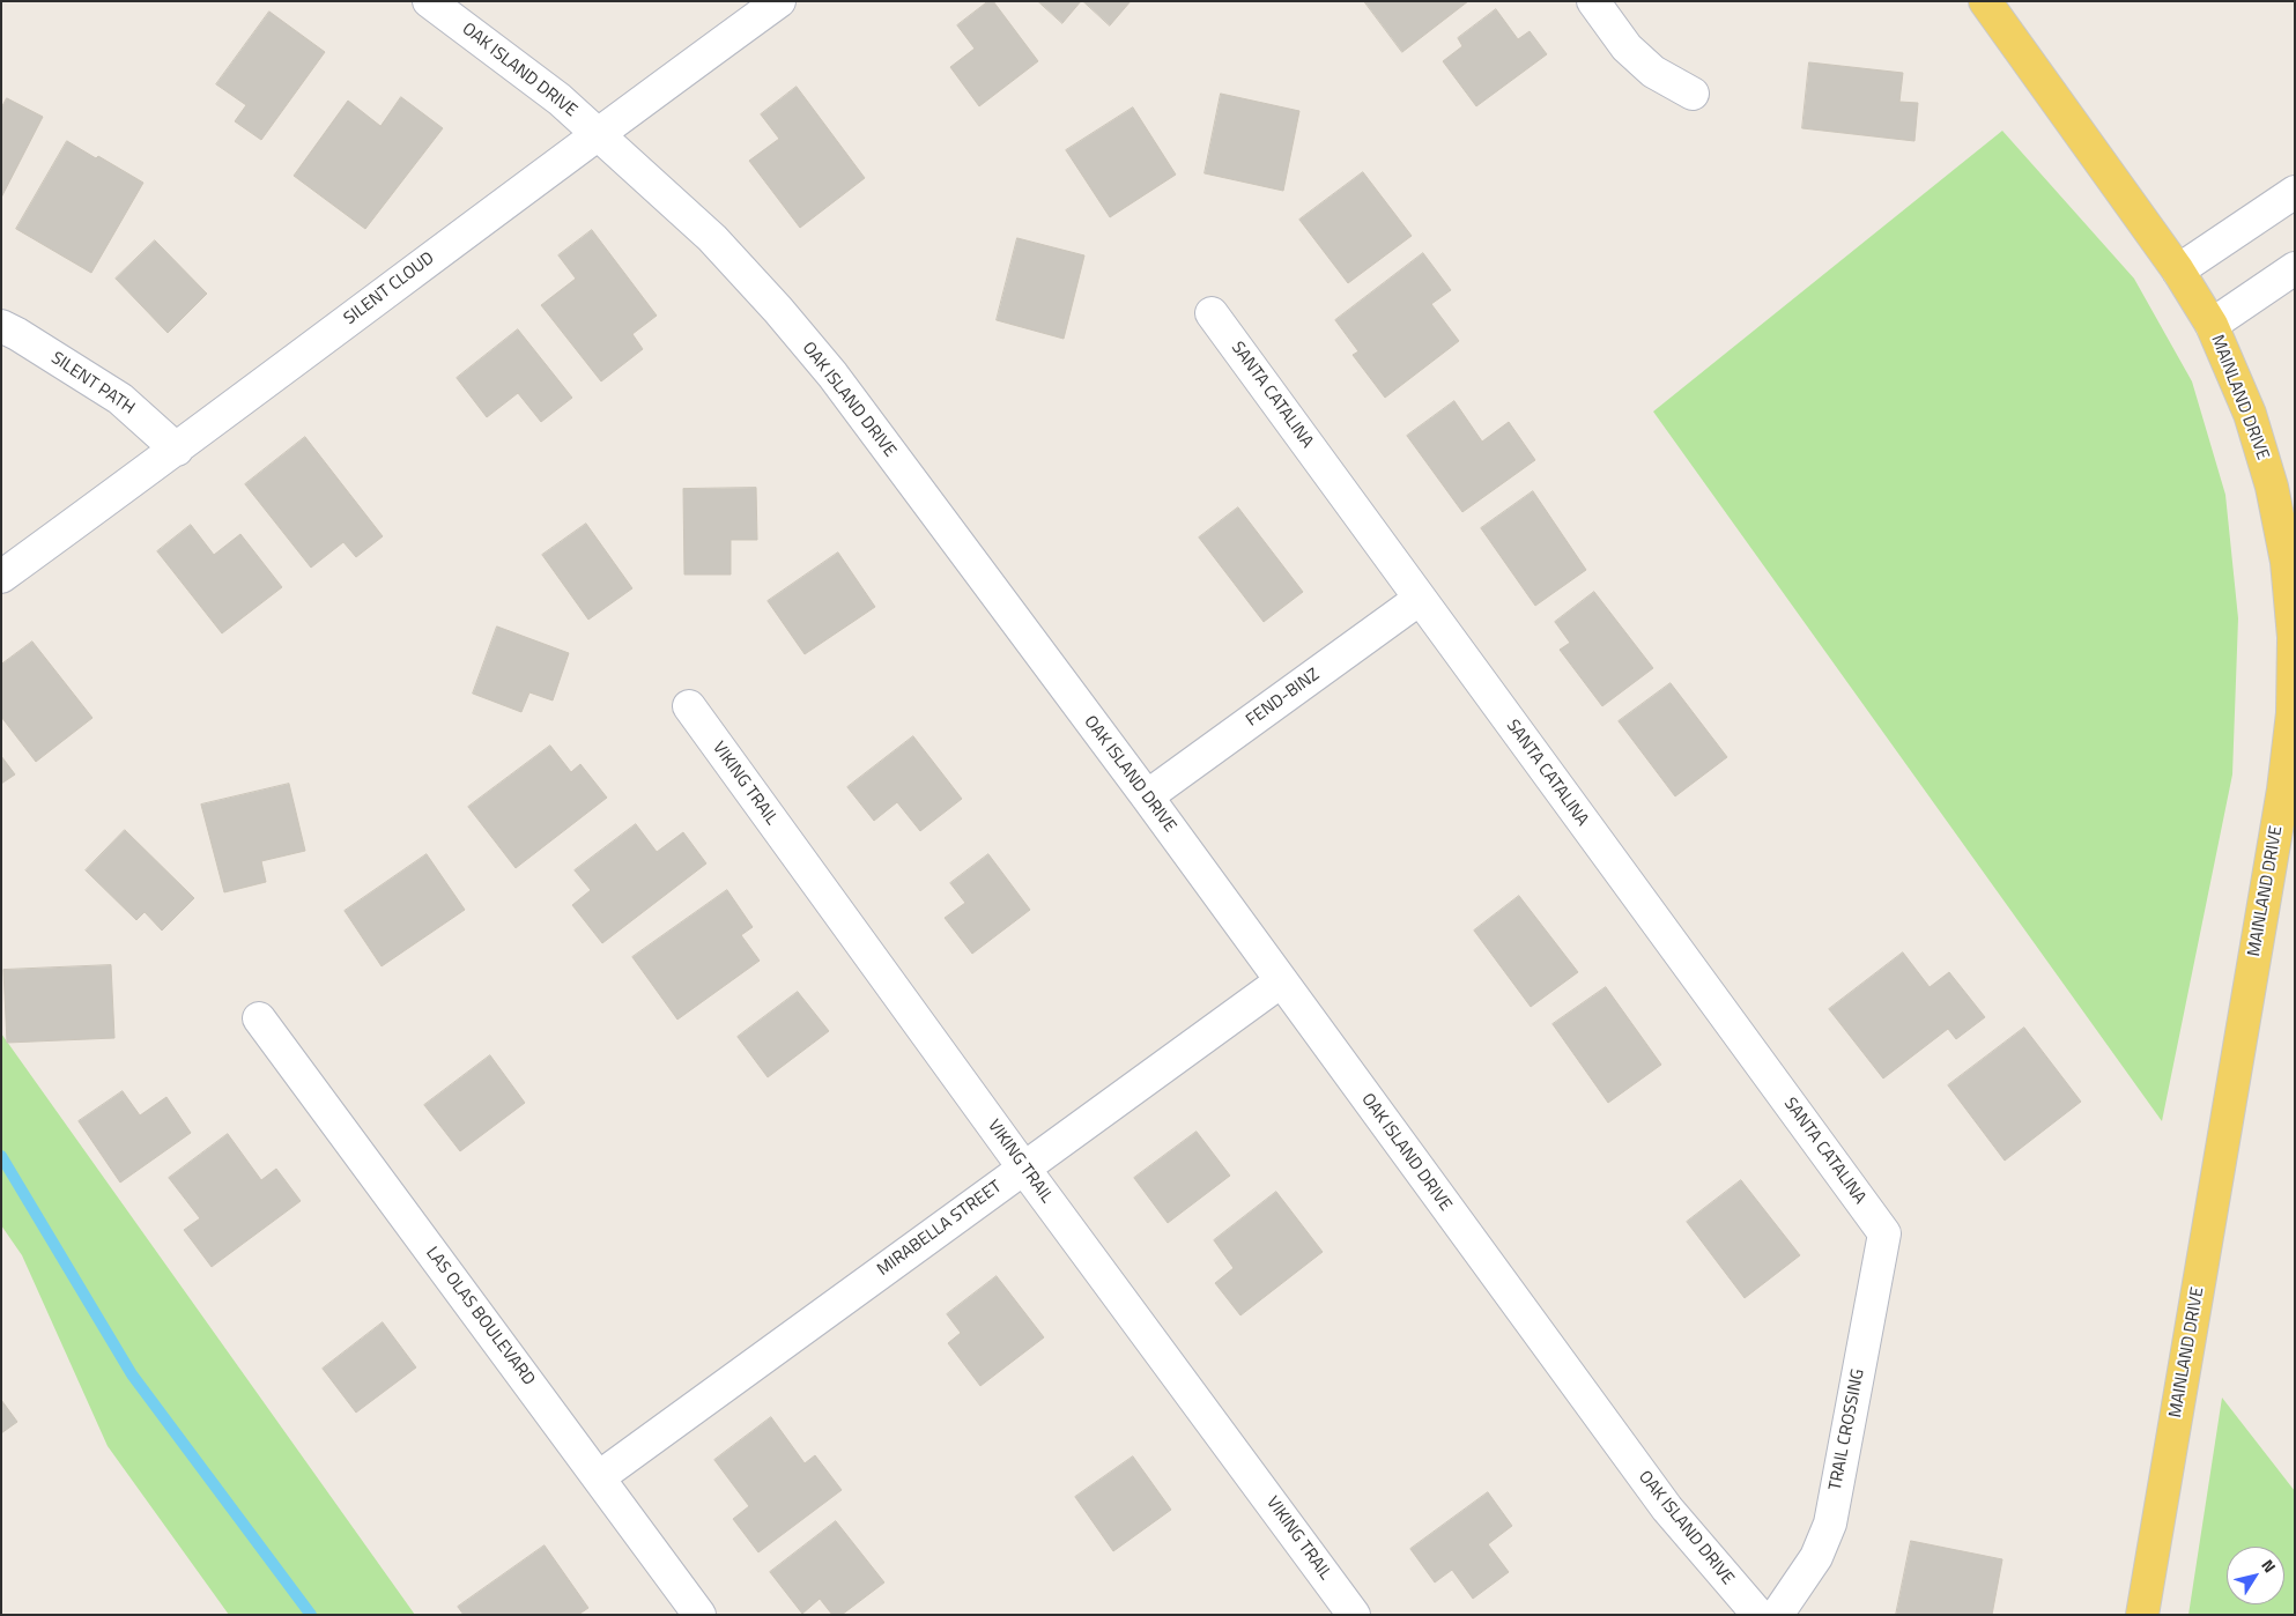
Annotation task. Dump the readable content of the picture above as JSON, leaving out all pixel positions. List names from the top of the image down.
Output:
{
  "streets": {
    "main road": ["MAINLAND DRIVE"],
    "street": [
      "OAK ISLAND DRIVE",
      "SILENT CLOUD",
      "SILENT PATH",
      "SANTA CATALINA",
      "FEND-BINZ",
      "VIKING TRAIL",
      "MIRABELLA STREET",
      "LAS OLAS BOULEVARD",
      "TRAIL CROSSING"
    ]
  },
  "crossings": [
    ["OAK ISLAND DRIVE", "SILENT CLOUD"],
    ["OAK ISLAND DRIVE", "FEND-BINZ"],
    ["OAK ISLAND DRIVE", "MIRABELLA STREET"],
    ["SILENT CLOUD", "SILENT PATH"],
    ["SANTA CATALINA", "FEND-BINZ"],
    ["SANTA CATALINA", "TRAIL CROSSING"],
    ["VIKING TRAIL", "MIRABELLA STREET"],
    ["MIRABELLA STREET", "LAS OLAS BOULEVARD"]
  ],
  "north": "top right"
}
